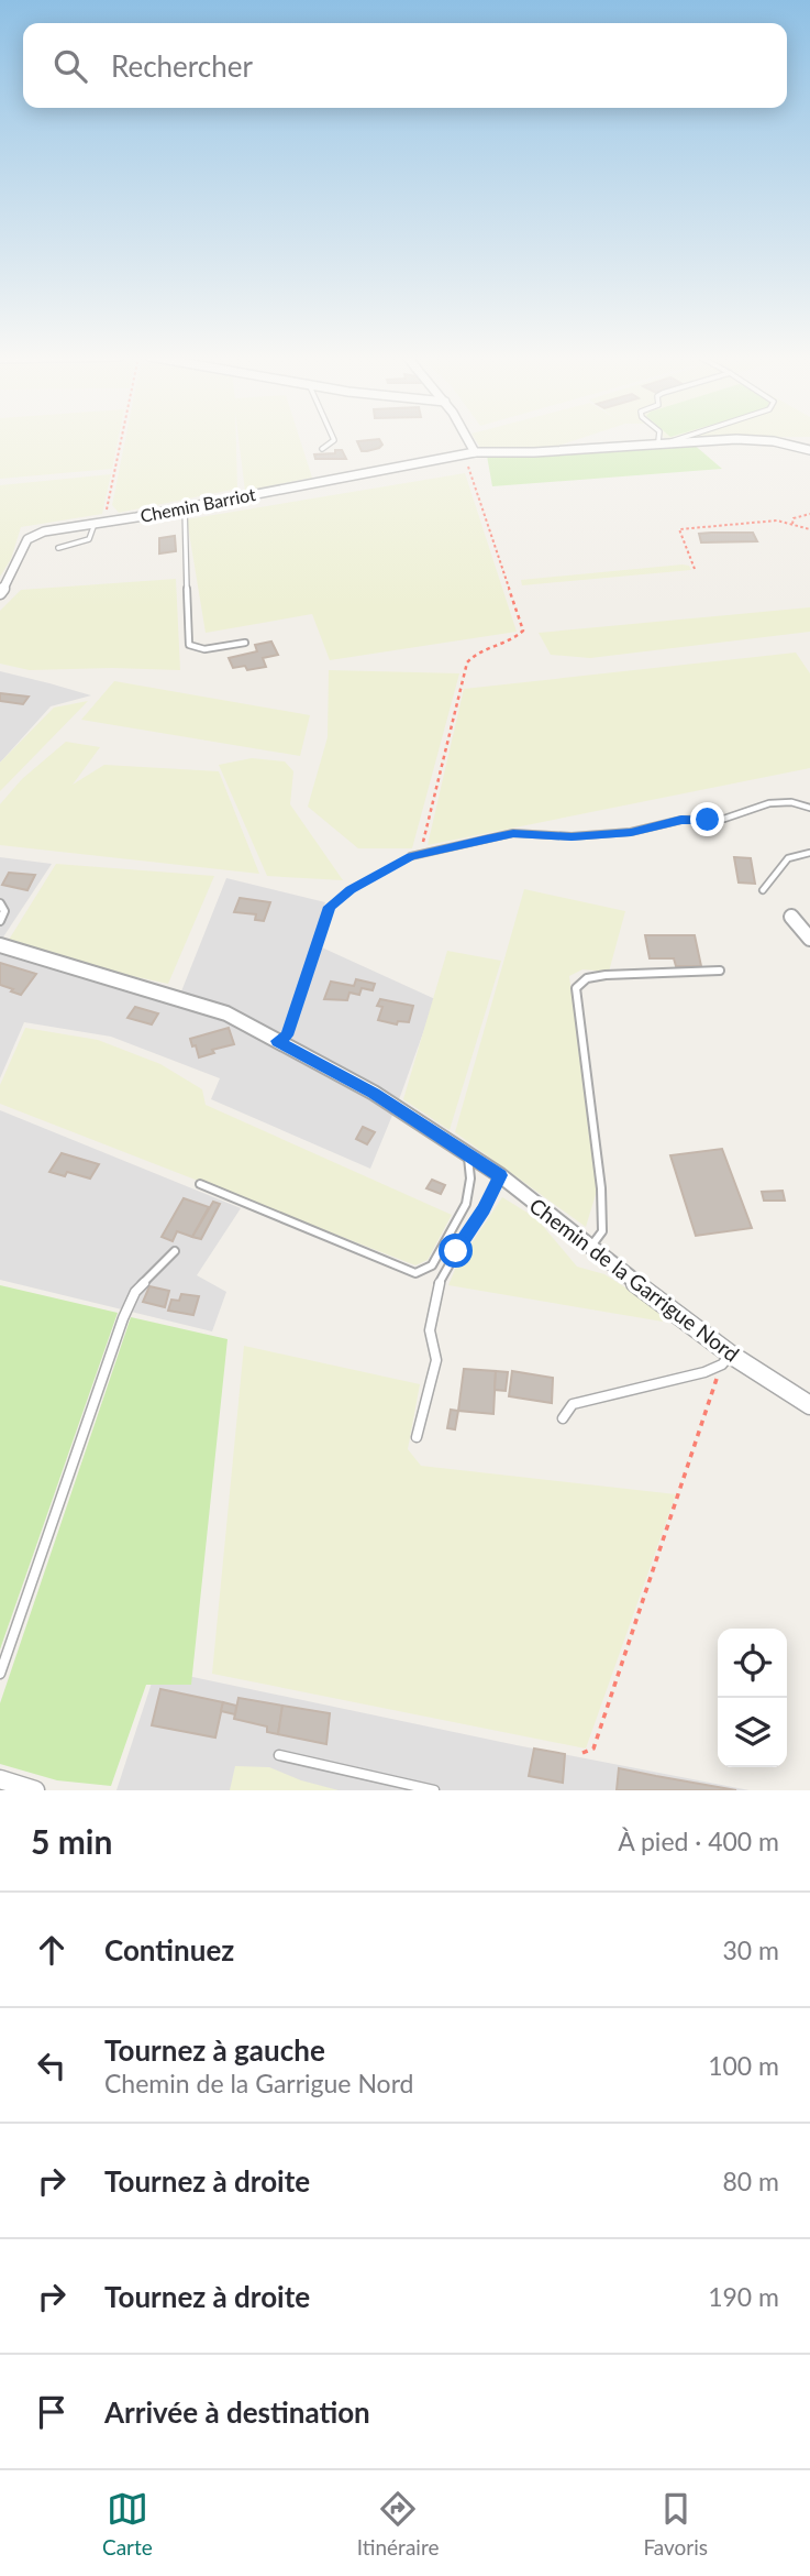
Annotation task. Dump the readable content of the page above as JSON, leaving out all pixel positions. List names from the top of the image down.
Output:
{
  "streets": {
    "street": ["Chemin Barriot", "Chemin de la Garrigue Nord"]
  },
  "page": {
    "search": "Rechercher",
    "heading": ["5 min", "À pied · 400 m"],
    "list": [
      ["Continuez", "30 m"],
      ["Tournez à gauche", "Chemin de la Garrigue Nord", "100 m"],
      ["Tournez à droite", "80 m"],
      ["Tournez à droite", "190 m"],
      "Arrivée à destination"
    ],
    "nav": ["Carte", "Itinéraire", "Favoris"]
  }
}
